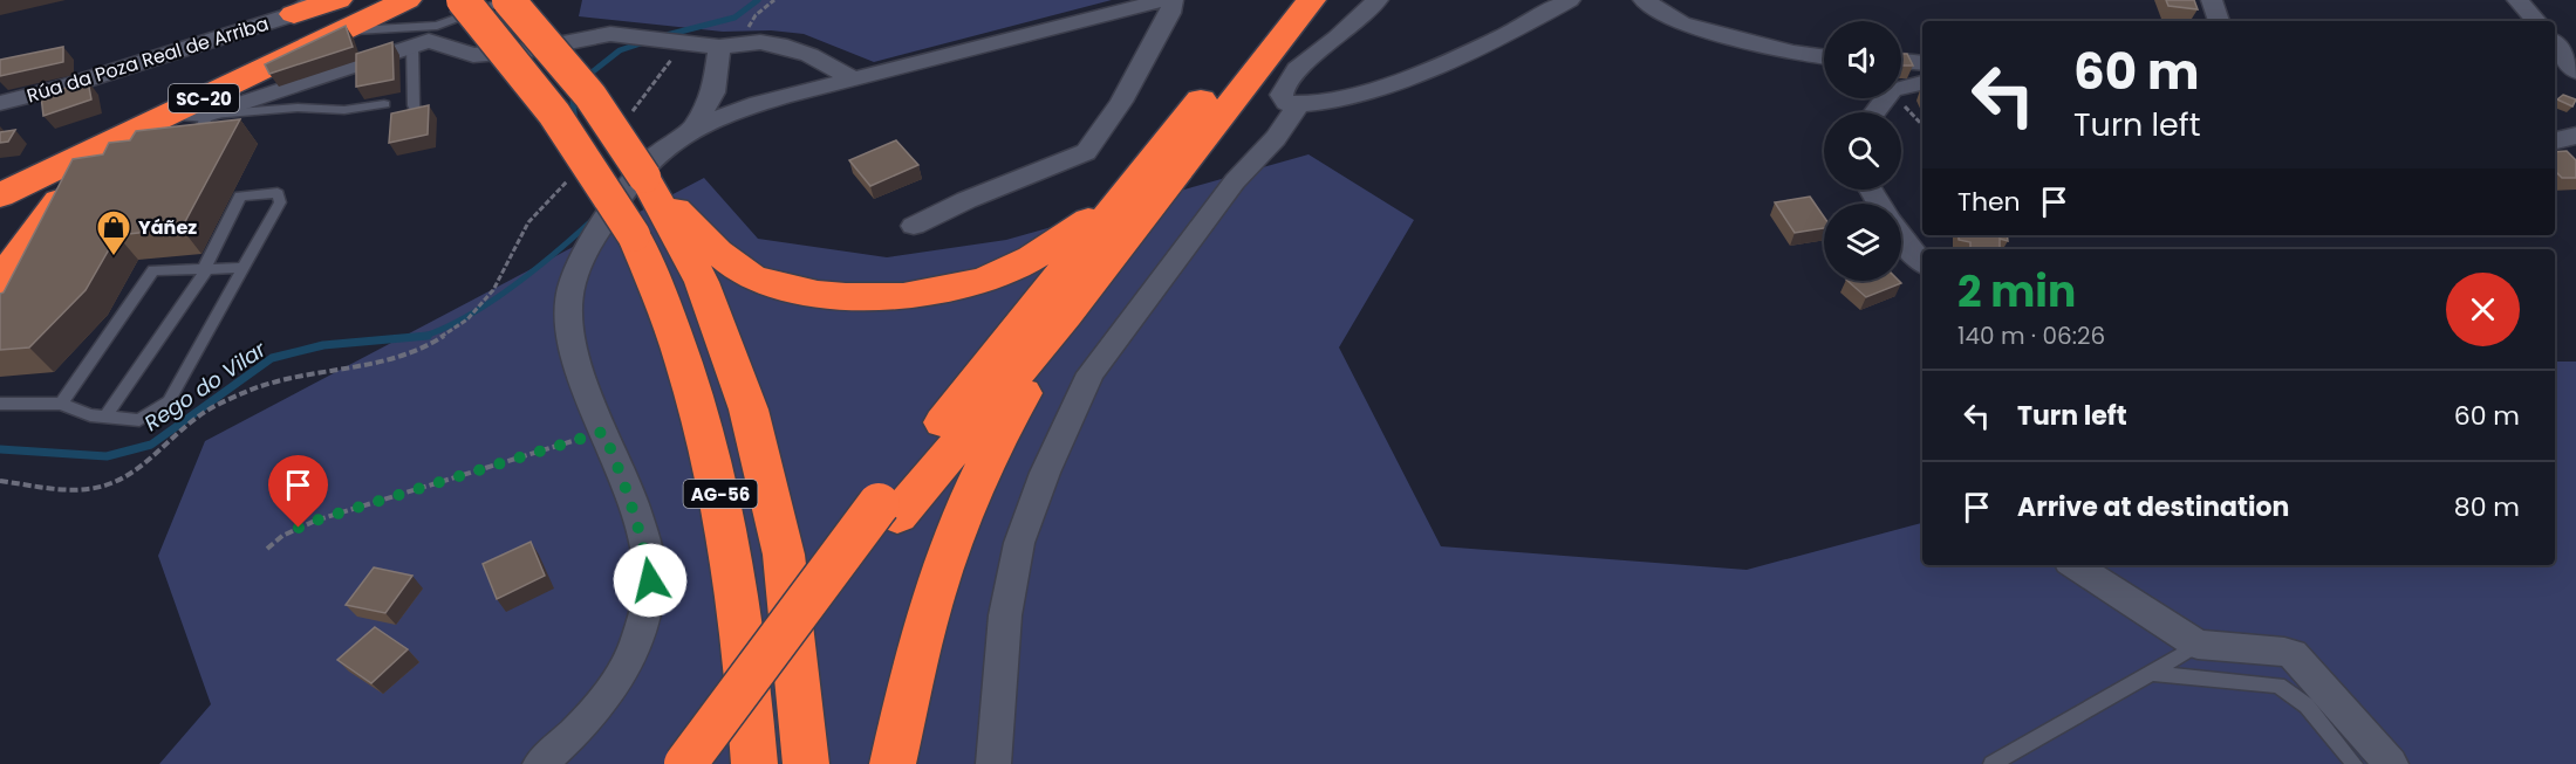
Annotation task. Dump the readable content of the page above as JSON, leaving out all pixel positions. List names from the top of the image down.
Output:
{
  "streets": {
    "highway": ["SC-20", "AG-56"],
    "street": ["Rúa da Poza Real de Arriba"]
  },
  "water": ["Rego do Vilar"],
  "places": {
    "shop": ["Yáñez"]
  },
  "page": {
    "turn": ["60 m", "Turn left"],
    "then": "Then",
    "heading": ["2 min", "140 m · 06:26"],
    "list": [
      {
        "name": "Turn left",
        "value": "60 m"
      },
      {
        "name": "Arrive at destination",
        "value": "80 m"
      }
    ]
  }
}
